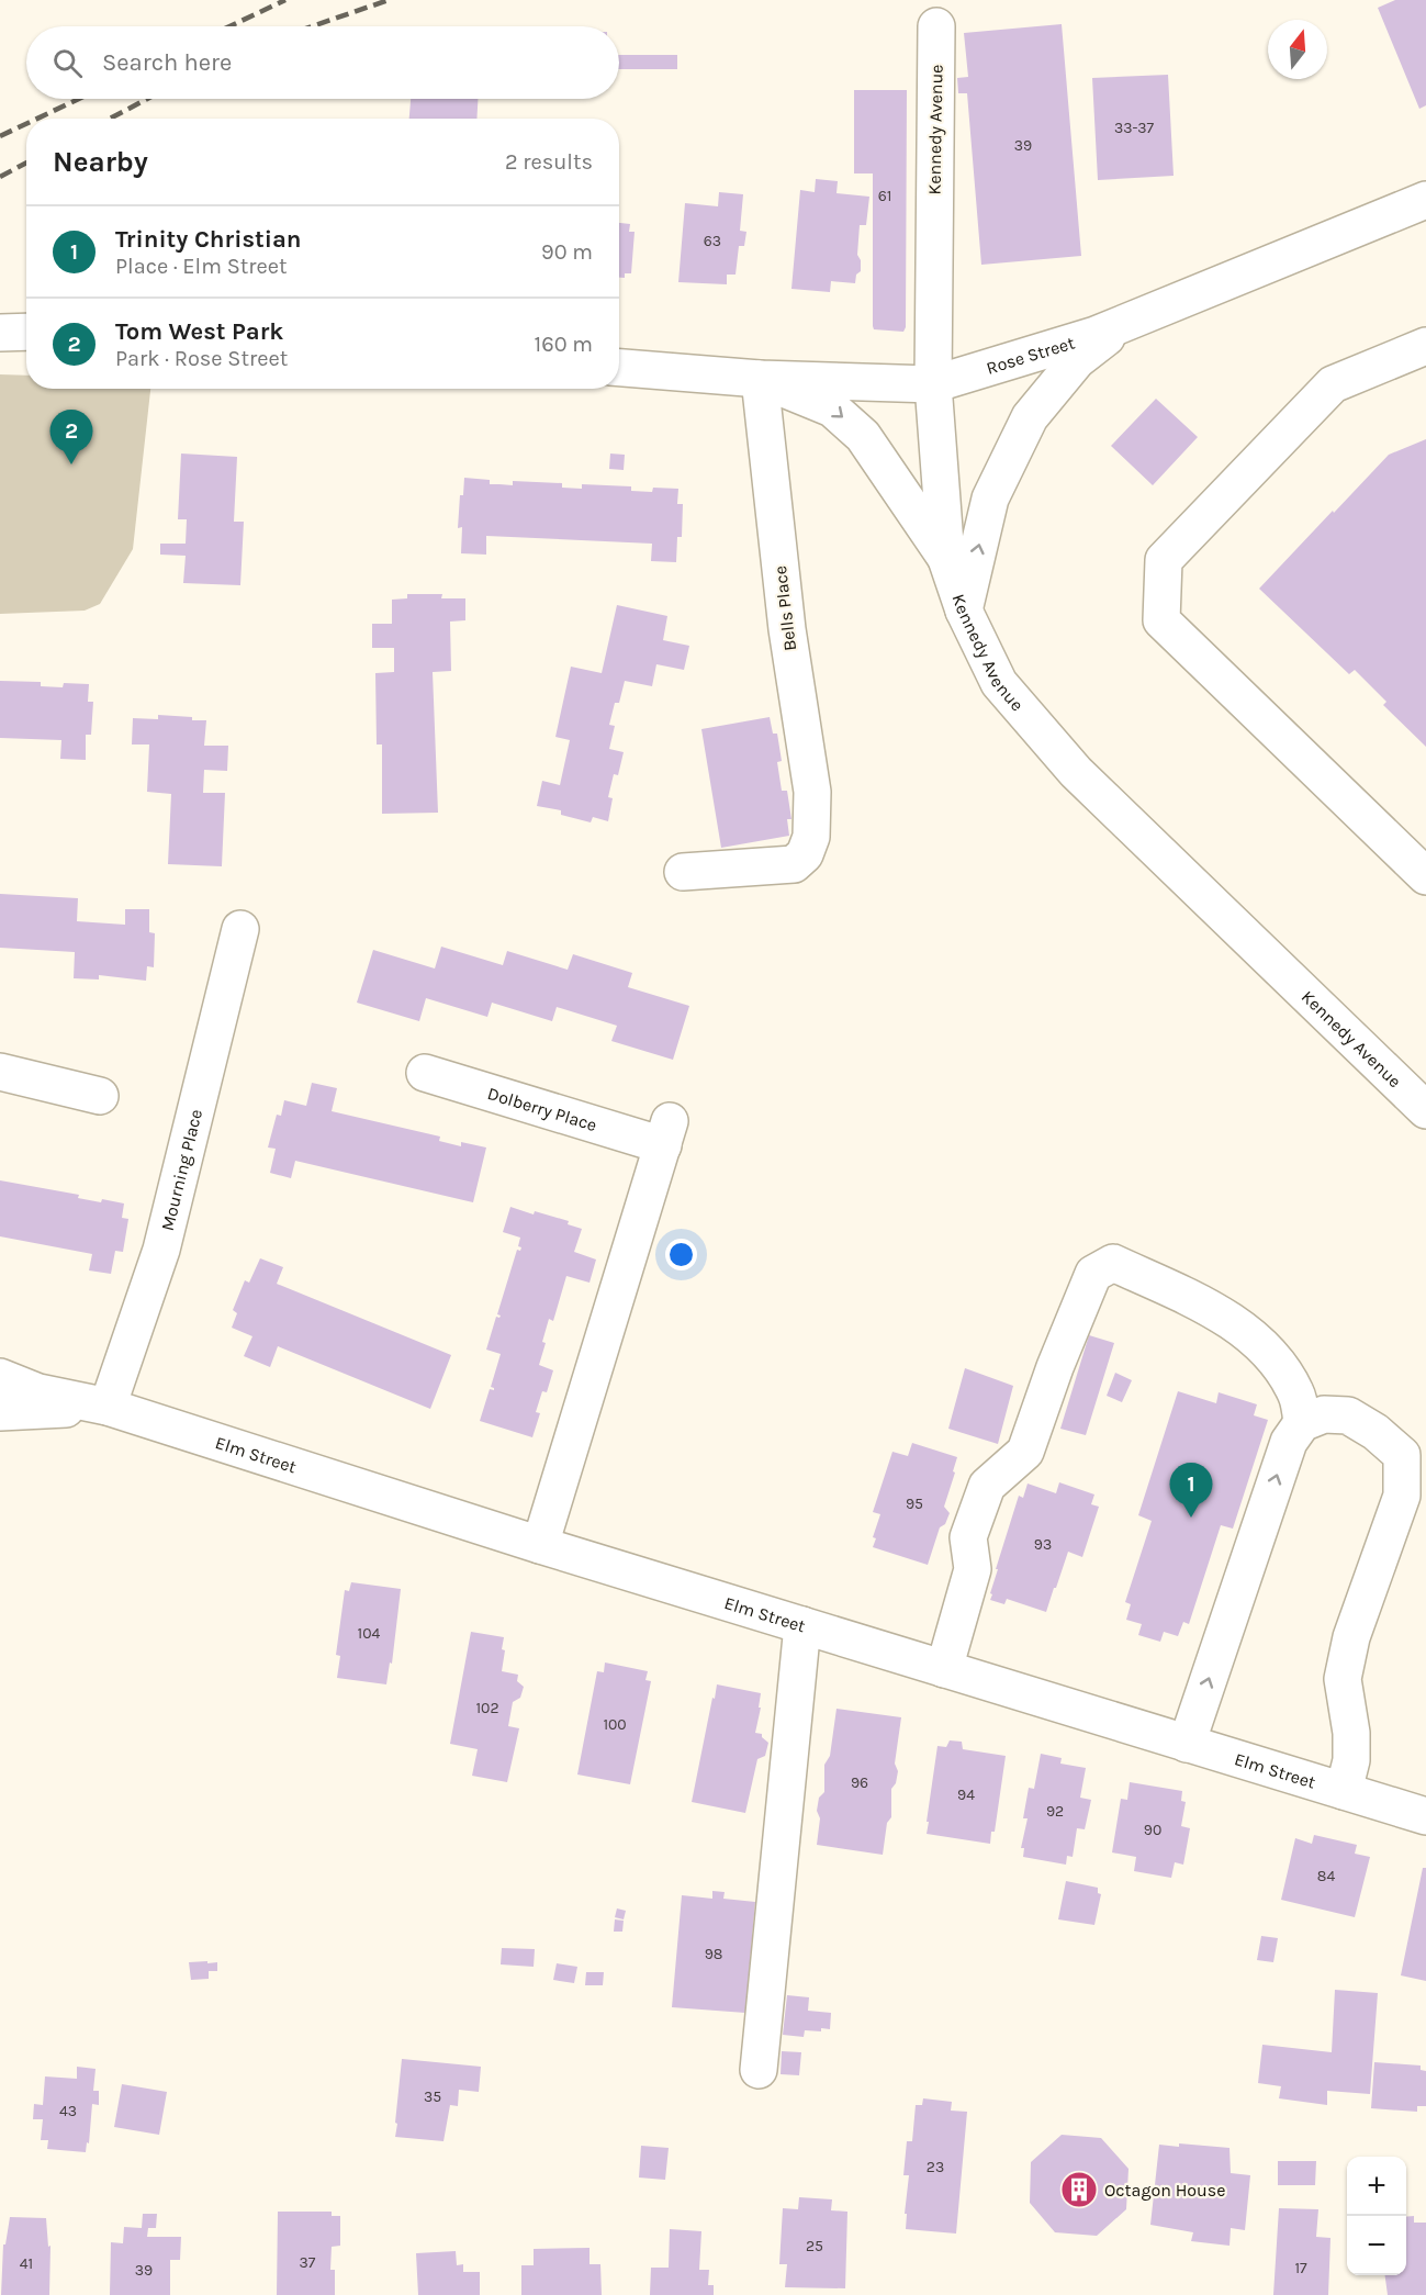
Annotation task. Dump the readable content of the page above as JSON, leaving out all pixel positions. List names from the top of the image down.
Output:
{
  "streets": {
    "street": [
      "Kennedy Avenue",
      "Rose Street",
      "Bells Place",
      "Dolberry Place",
      "Mourning Place",
      "Elm Street"
    ]
  },
  "crossings": [
    ["Kennedy Avenue", "Rose Street"],
    ["Rose Street", "Bells Place"],
    ["Dolberry Place", "Elm Street"],
    ["Mourning Place", "Elm Street"]
  ],
  "places": {
    "building": ["Octagon House"]
  },
  "house_numbers": [
    "33-37",
    "39",
    "61",
    "63",
    "95",
    "93",
    "104",
    "102",
    "100",
    "96",
    "94",
    "92",
    "90",
    "84",
    "98",
    "35",
    "43",
    "23",
    "25",
    "37",
    "41",
    "17",
    "39"
  ],
  "north": "top",
  "page": {
    "search": "Search here",
    "heading": ["Nearby", "2 results"],
    "list": [
      {
        "mark": "1",
        "name": "Trinity Christian",
        "note": "Place · Elm Street",
        "value": "90 m"
      },
      {
        "mark": "2",
        "name": "Tom West Park",
        "note": "Park · Rose Street",
        "value": "160 m"
      }
    ],
    "pins": ["2", "1"],
    "map_buttons": ["+", "−"]
  }
}
